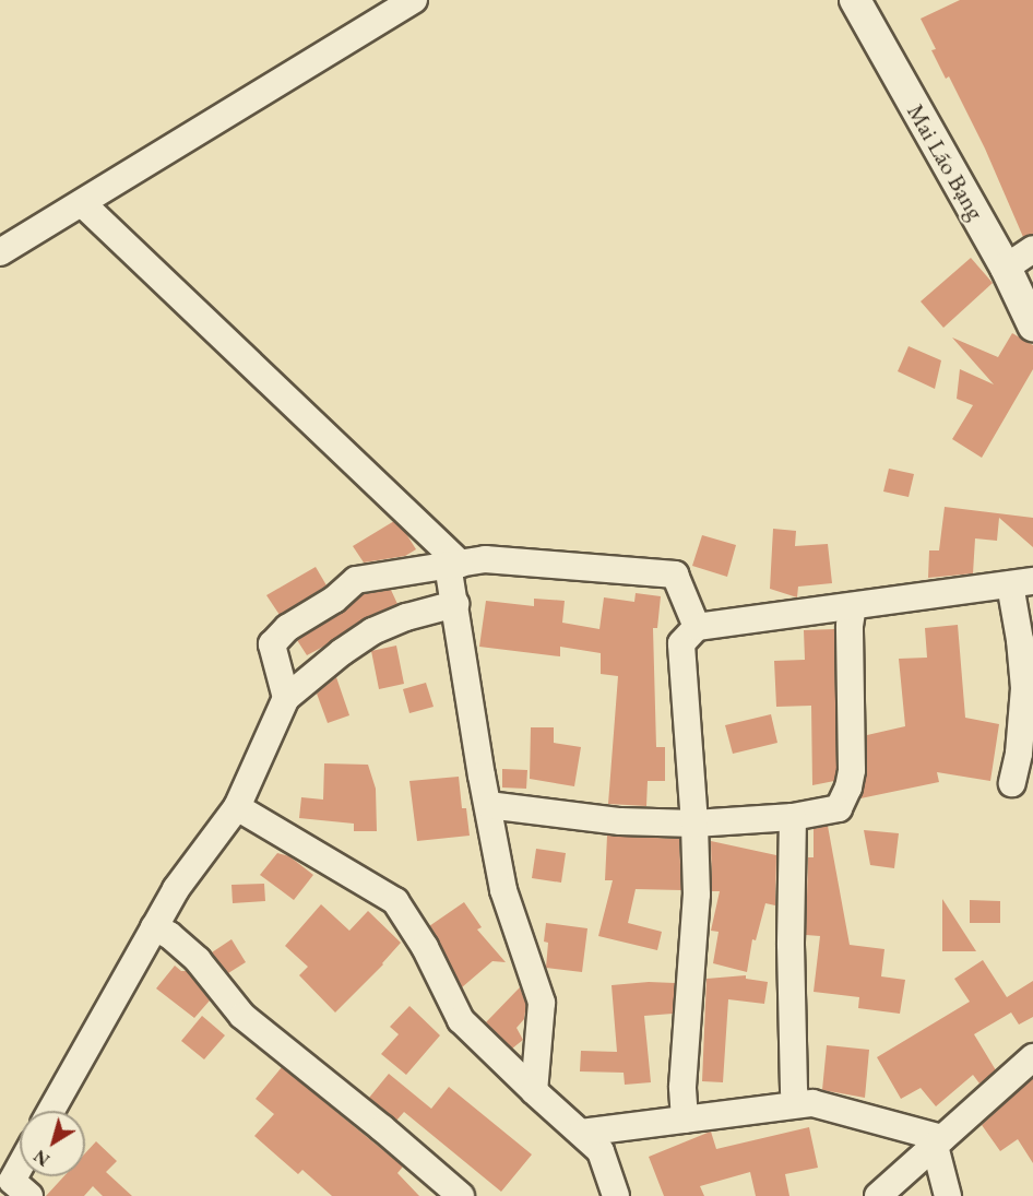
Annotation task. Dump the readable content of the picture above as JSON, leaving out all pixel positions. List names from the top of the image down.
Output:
{
  "streets": {
    "street": ["Mai Lão Bạng"]
  },
  "north": "bottom left"
}
